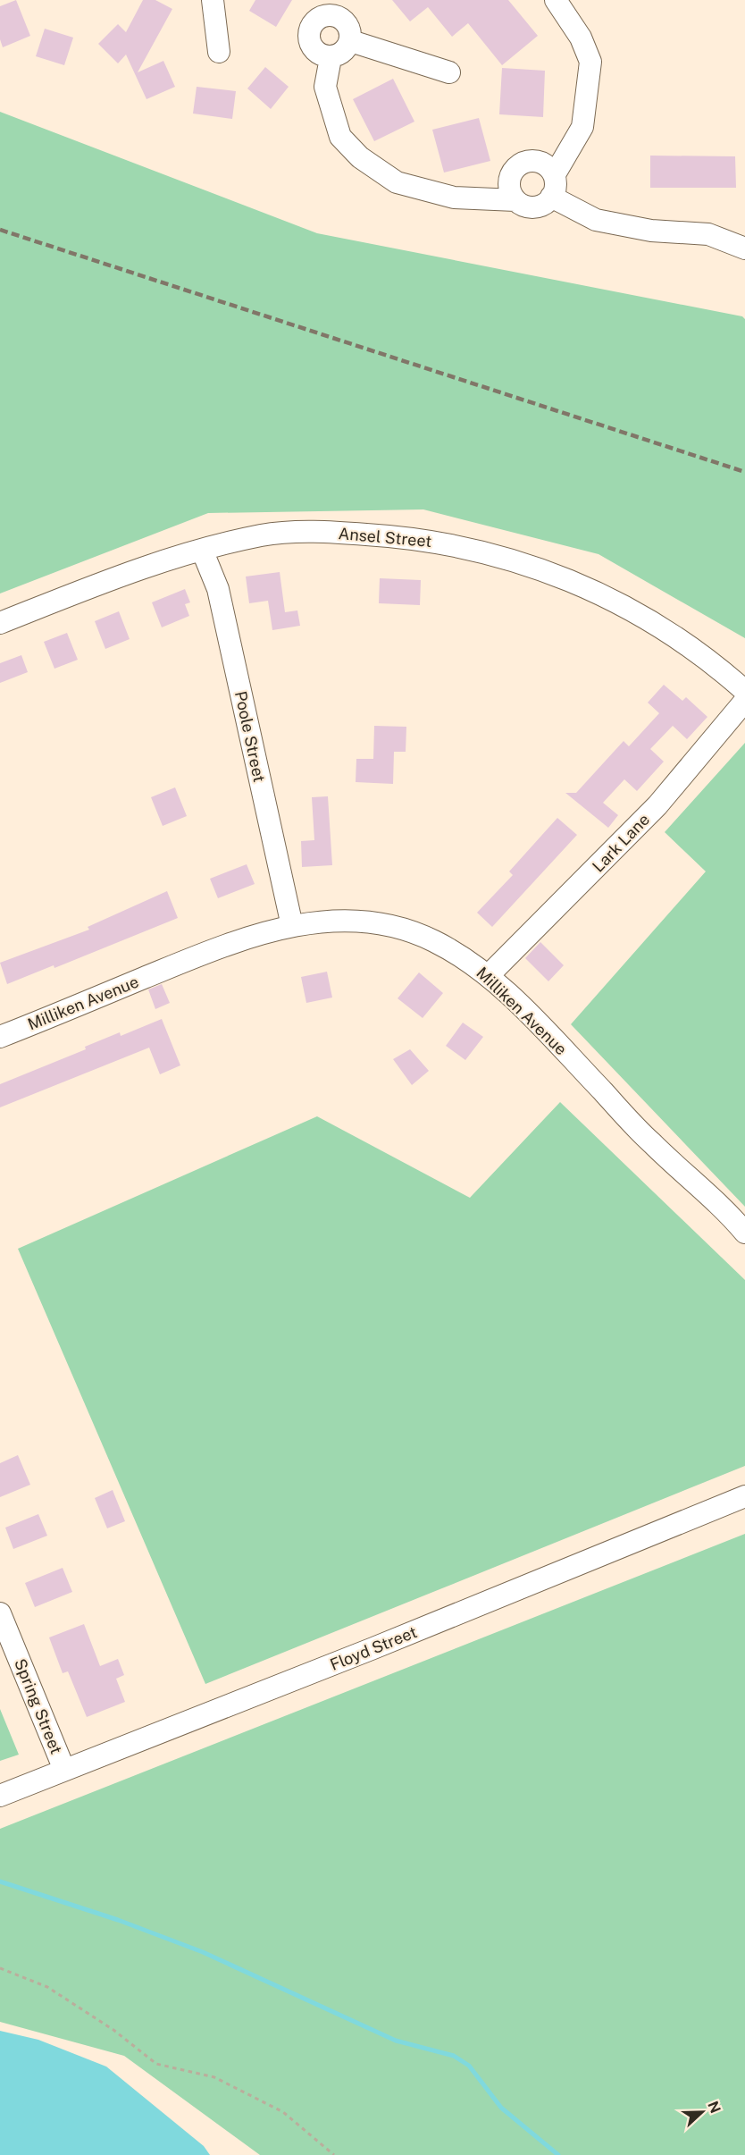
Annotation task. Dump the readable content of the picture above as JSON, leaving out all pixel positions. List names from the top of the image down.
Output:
{
  "streets": {
    "street": [
      "Ansel Street",
      "Poole Street",
      "Lark Lane",
      "Milliken Avenue",
      "Floyd Street",
      "Spring Street"
    ]
  },
  "crossings": [
    ["Ansel Street", "Poole Street"],
    ["Poole Street", "Milliken Avenue"],
    ["Lark Lane", "Milliken Avenue"],
    ["Floyd Street", "Spring Street"]
  ],
  "north": "right"
}
